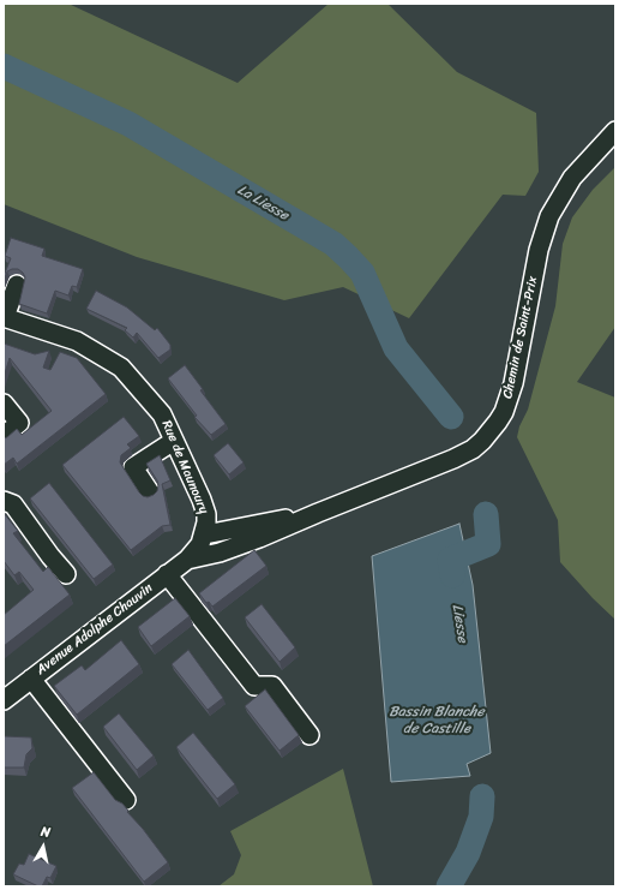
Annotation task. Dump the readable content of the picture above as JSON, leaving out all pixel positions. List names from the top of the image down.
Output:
{
  "streets": {
    "street": ["Chemin de Saint-Prix", "Rue de Maunoury", "Avenue Adolphe Chauvin"]
  },
  "crossings": [
    ["Chemin de Saint-Prix", "Rue de Maunoury"],
    ["Chemin de Saint-Prix", "Avenue Adolphe Chauvin"],
    ["Rue de Maunoury", "Avenue Adolphe Chauvin"]
  ],
  "water": ["La Liesse", "Liesse", "Bassin Blanche de Castille"],
  "north": "top"
}
